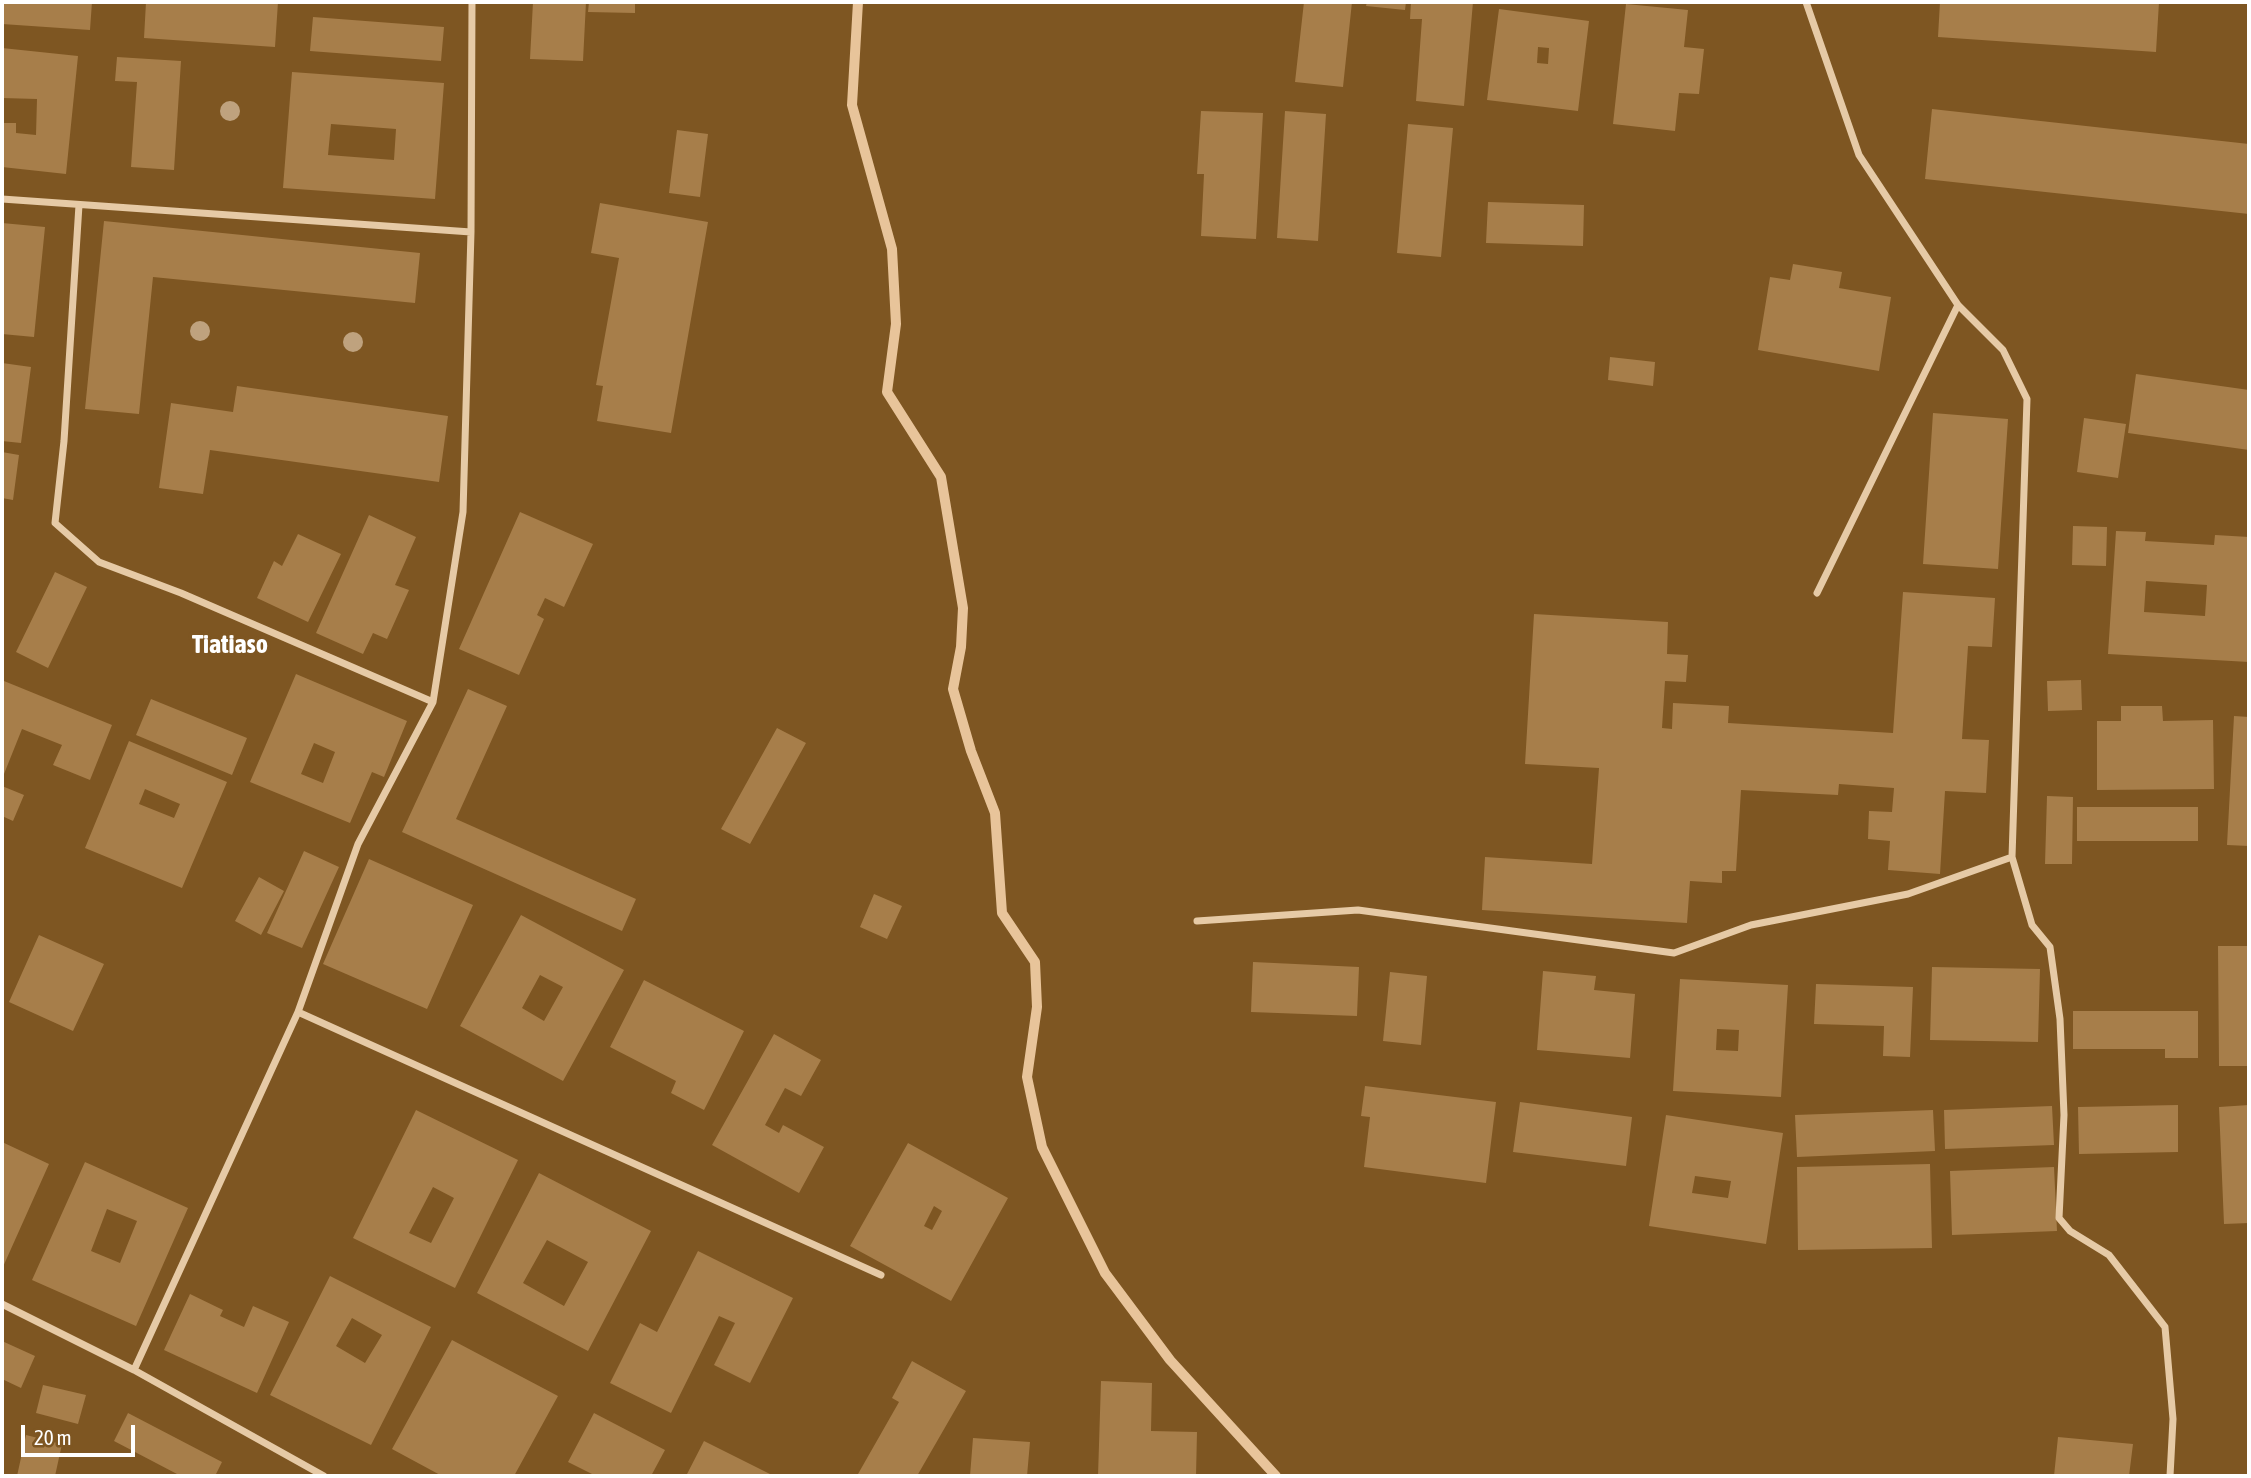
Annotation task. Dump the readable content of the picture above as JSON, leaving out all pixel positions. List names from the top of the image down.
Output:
{
  "districts": ["Tiatiaso"],
  "scale_bar": "20 m"
}
